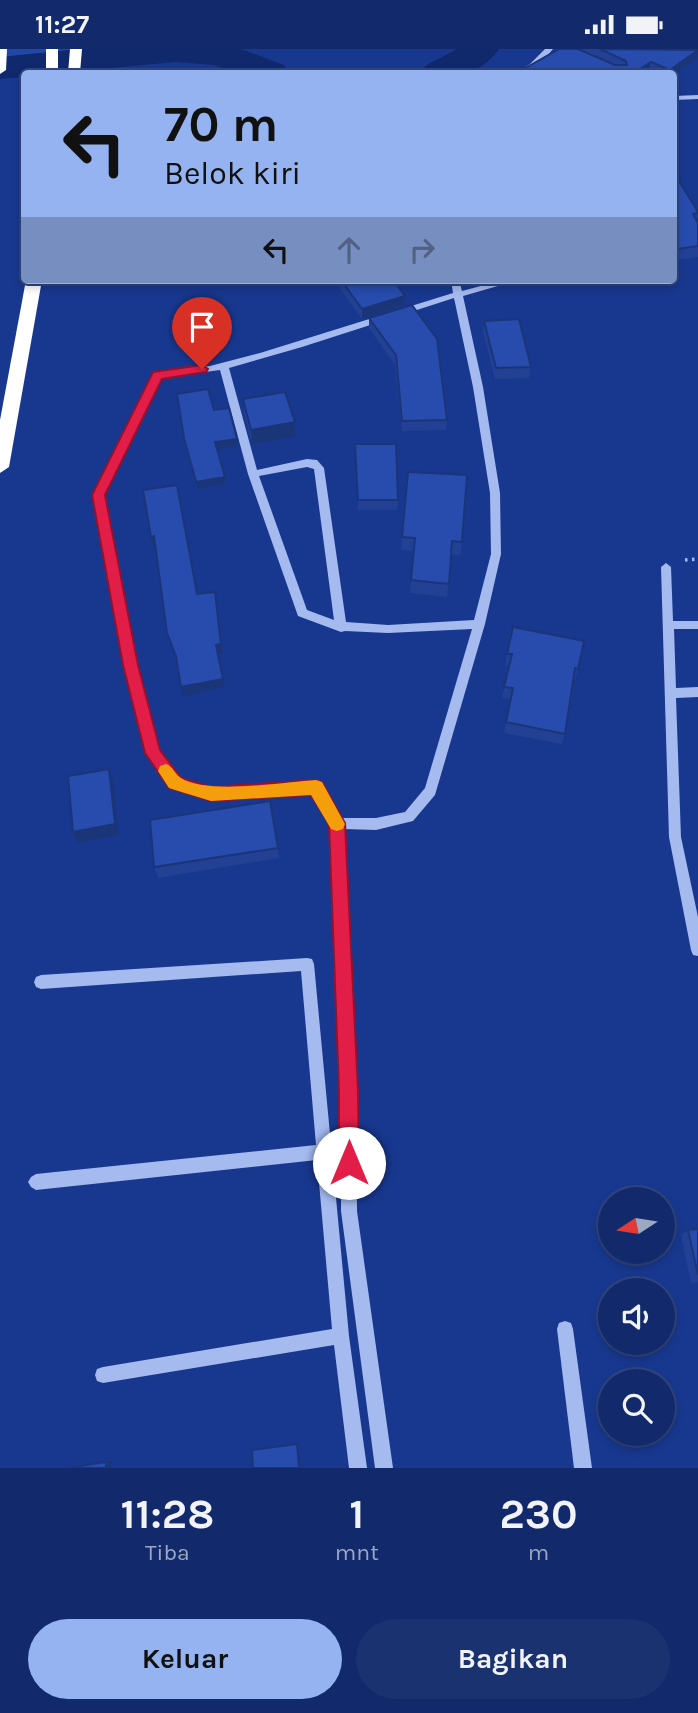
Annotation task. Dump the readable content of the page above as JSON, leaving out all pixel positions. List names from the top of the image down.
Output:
{
  "north": "left",
  "page": {
    "status": "11:27",
    "turn": ["70 m", "Belok kiri"],
    "eta": [
      "11:28",
      "Tiba",
      "1",
      "mnt",
      "230",
      "m"
    ],
    "buttons": ["Keluar", "Bagikan"]
  }
}
